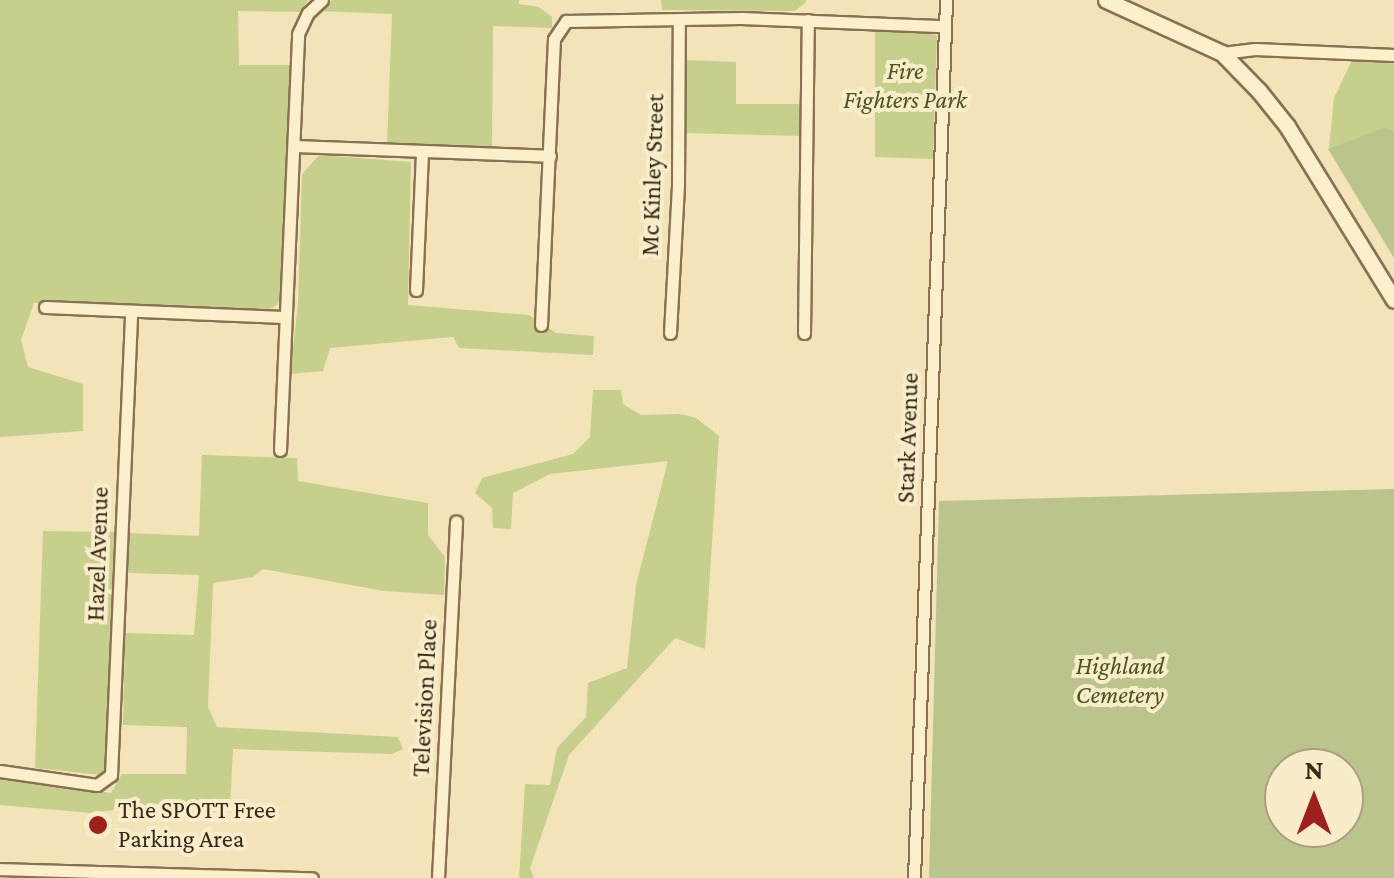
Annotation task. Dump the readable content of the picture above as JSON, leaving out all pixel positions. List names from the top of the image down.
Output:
{
  "streets": {
    "street": [
      "Mc Kinley Street",
      "Stark Avenue",
      "Hazel Avenue",
      "Television Place"
    ]
  },
  "parks": ["Fire Fighters Park", "Highland Cemetery"],
  "places": ["The SPOTT Free Parking Area"],
  "north": "top"
}
